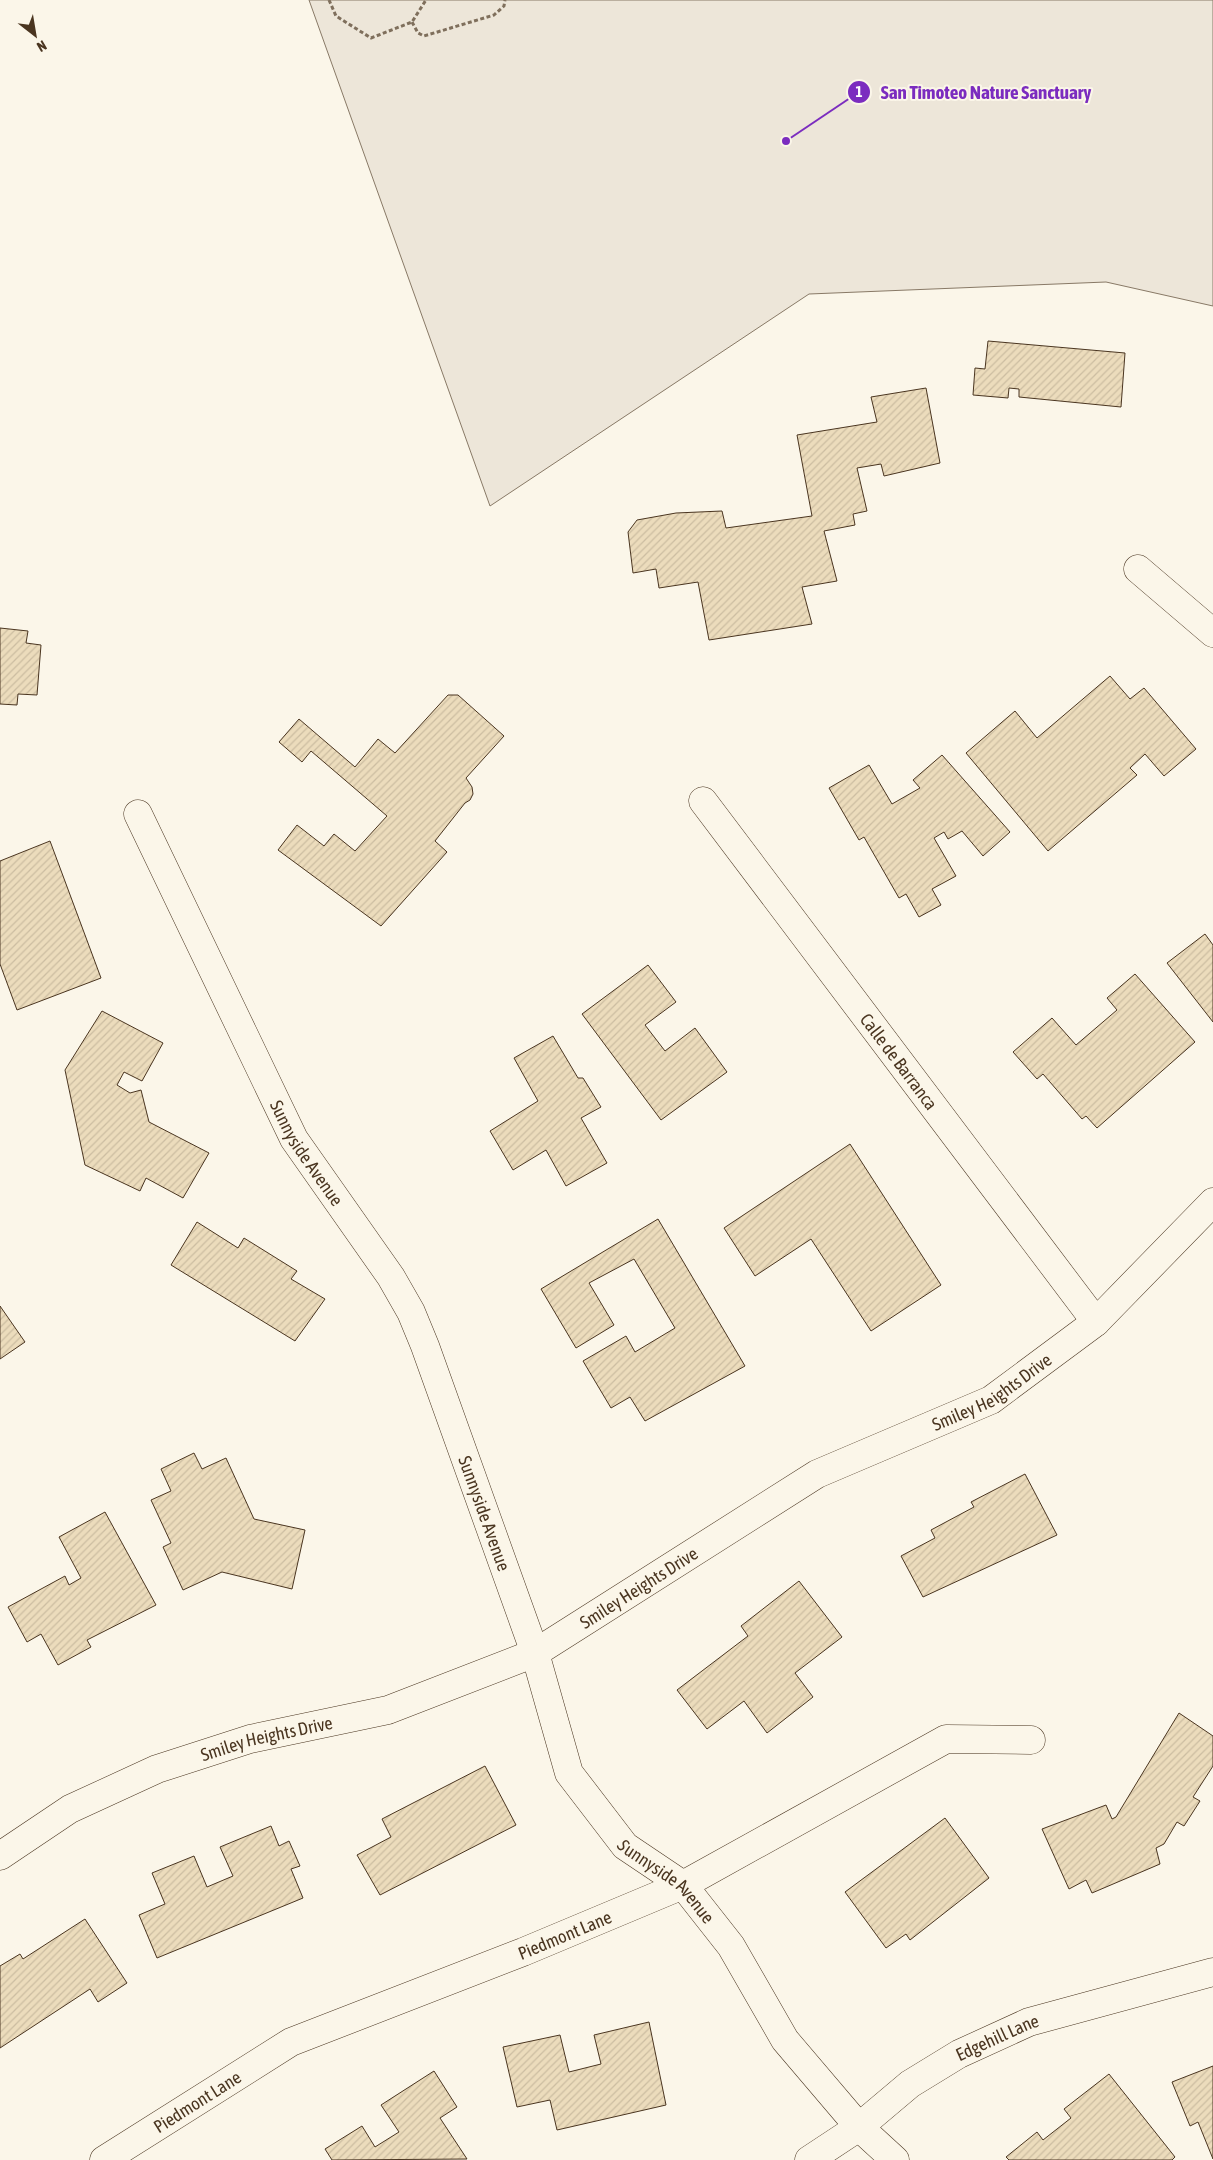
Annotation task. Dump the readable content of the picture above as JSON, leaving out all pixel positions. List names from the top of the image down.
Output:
{
  "streets": {
    "street": [
      "Calle de Barranca",
      "Sunnyside Avenue",
      "Smiley Heights Drive",
      "Piedmont Lane",
      "Edgehill Lane"
    ]
  },
  "crossings": [
    ["Calle de Barranca", "Smiley Heights Drive"],
    ["Sunnyside Avenue", "Smiley Heights Drive"],
    ["Sunnyside Avenue", "Piedmont Lane"],
    ["Sunnyside Avenue", "Edgehill Lane"]
  ],
  "places": ["San Timoteo Nature Sanctuary"],
  "north": "bottom right"
}
